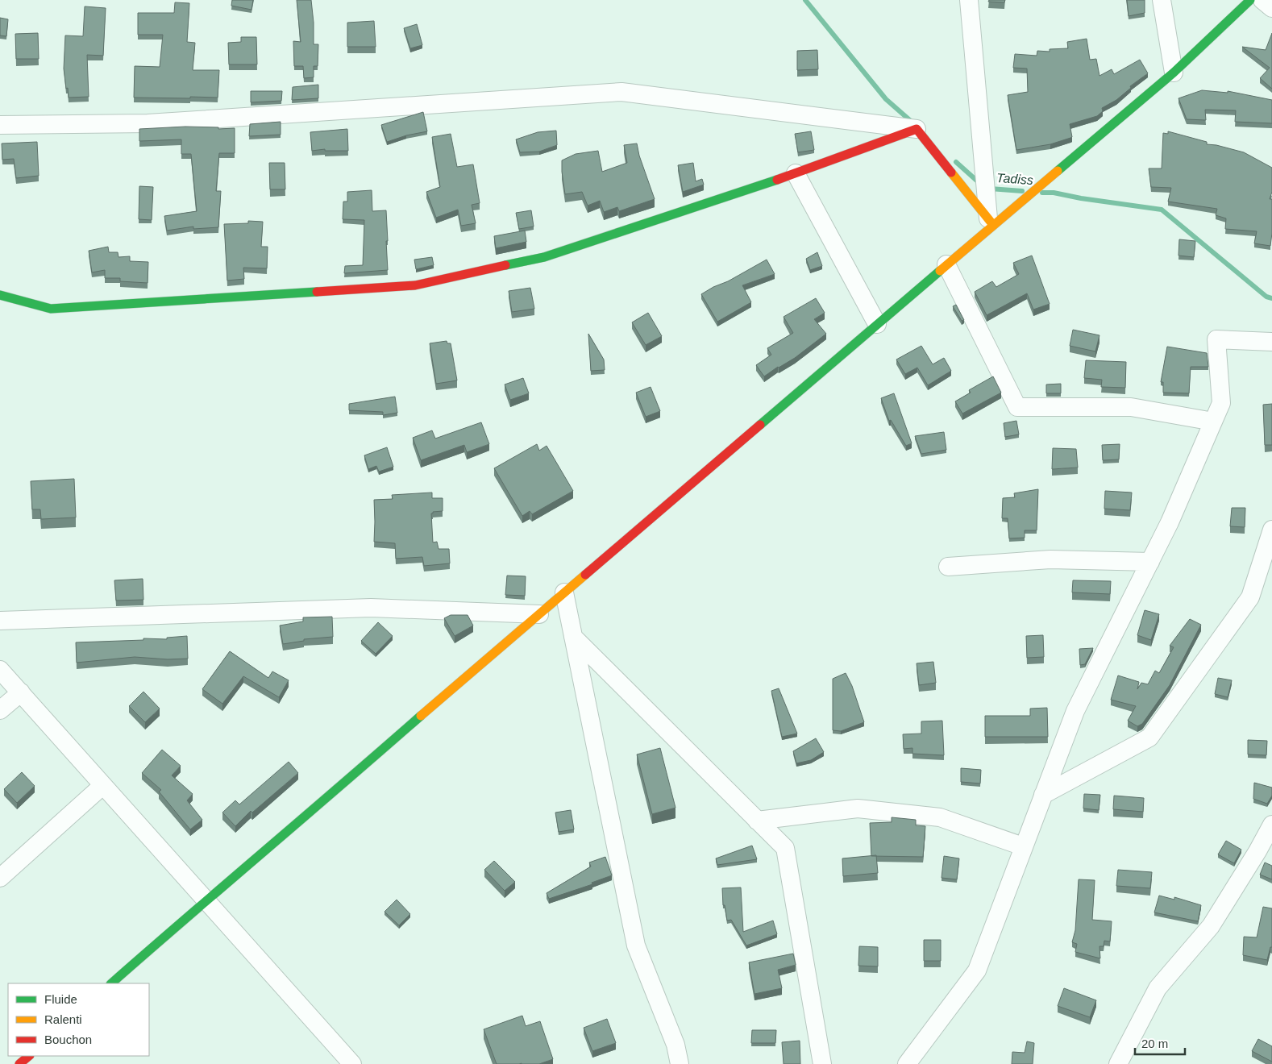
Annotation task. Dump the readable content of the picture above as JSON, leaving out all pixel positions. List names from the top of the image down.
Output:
{
  "water": ["Tadiss"],
  "legend": ["Fluide", "Ralenti", "Bouchon"],
  "scale_bar": "20 m"
}
